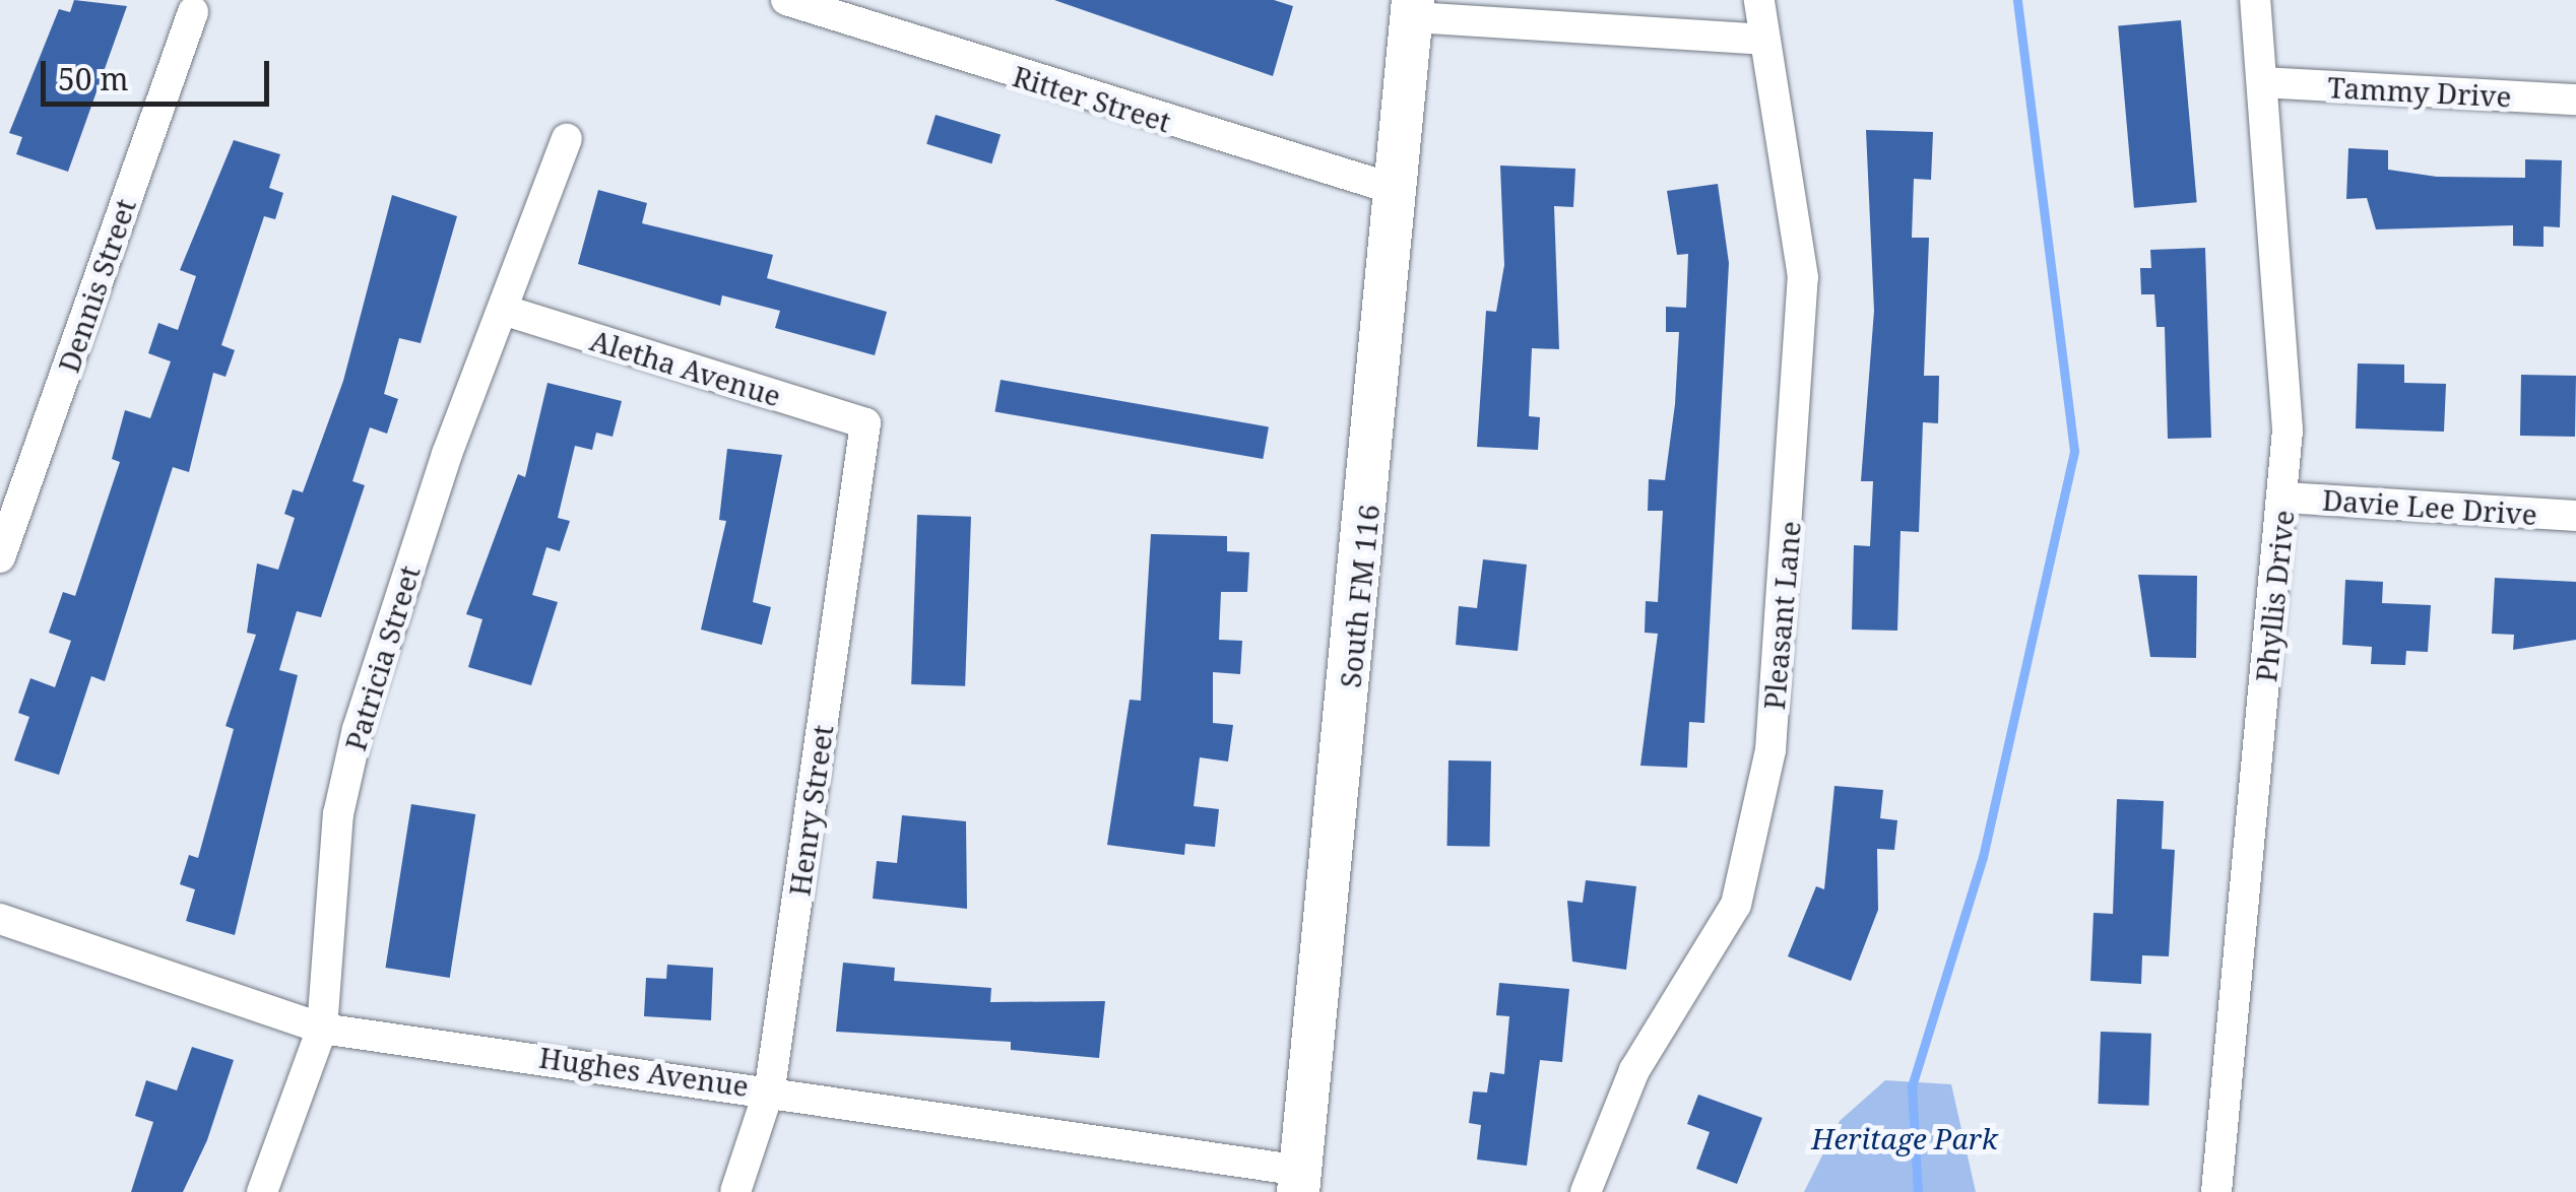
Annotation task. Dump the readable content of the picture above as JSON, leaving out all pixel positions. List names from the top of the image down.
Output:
{
  "streets": {
    "main road": ["South FM 116"],
    "street": [
      "Tammy Drive",
      "Ritter Street",
      "Dennis Street",
      "Aletha Avenue",
      "Davie Lee Drive",
      "Phyllis Drive",
      "Pleasant Lane",
      "Patricia Street",
      "Henry Street",
      "Hughes Avenue"
    ]
  },
  "crossings": [
    ["Tammy Drive", "Phyllis Drive"],
    ["Ritter Street", "South FM 116"],
    ["Aletha Avenue", "Patricia Street"],
    ["Aletha Avenue", "Henry Street"],
    ["Davie Lee Drive", "Phyllis Drive"],
    ["South FM 116", "Hughes Avenue"],
    ["Patricia Street", "Hughes Avenue"],
    ["Henry Street", "Hughes Avenue"]
  ],
  "parks": ["Heritage Park"],
  "scale_bar": "50 m"
}
